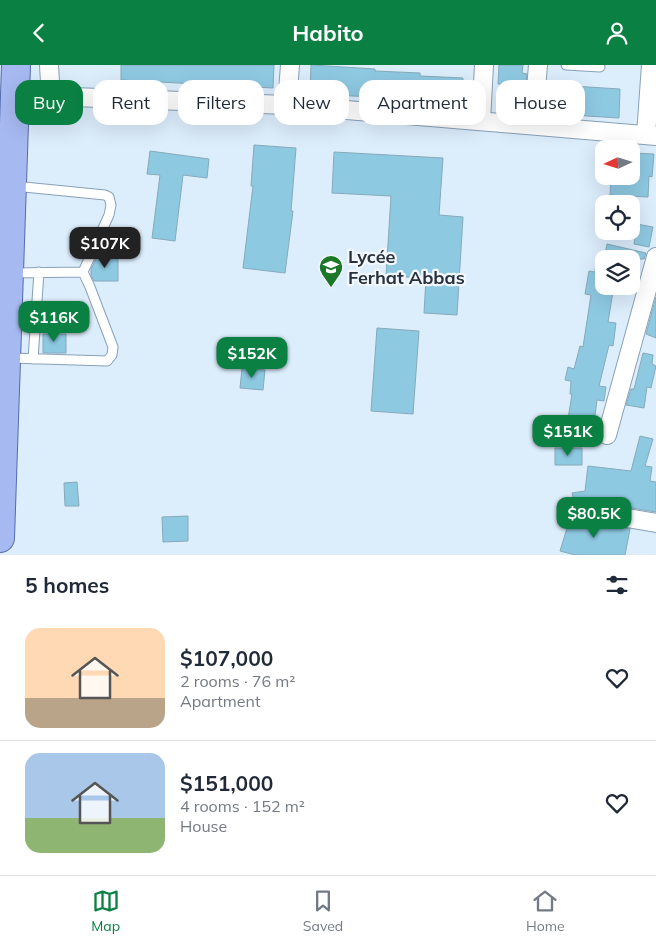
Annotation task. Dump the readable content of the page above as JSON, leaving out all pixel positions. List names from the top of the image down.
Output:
{
  "places": {
    "school or university": ["Lycée Ferhat Abbas"]
  },
  "north": "left",
  "page": {
    "header": "Habito",
    "chip": [
      "Buy",
      "Rent",
      "Filters",
      "New",
      "Apartment",
      "House"
    ],
    "price": [
      "$107K",
      "$116K",
      "$152K",
      "$151K",
      "$80.5K"
    ],
    "heading": "5 homes",
    "list": [
      {
        "name": "$107,000",
        "note": "2 rooms · 76 m² · Apartment"
      },
      {
        "name": "$151,000",
        "note": "4 rooms · 152 m² · House"
      }
    ],
    "tabs": ["Map", "Saved", "Home"]
  }
}
